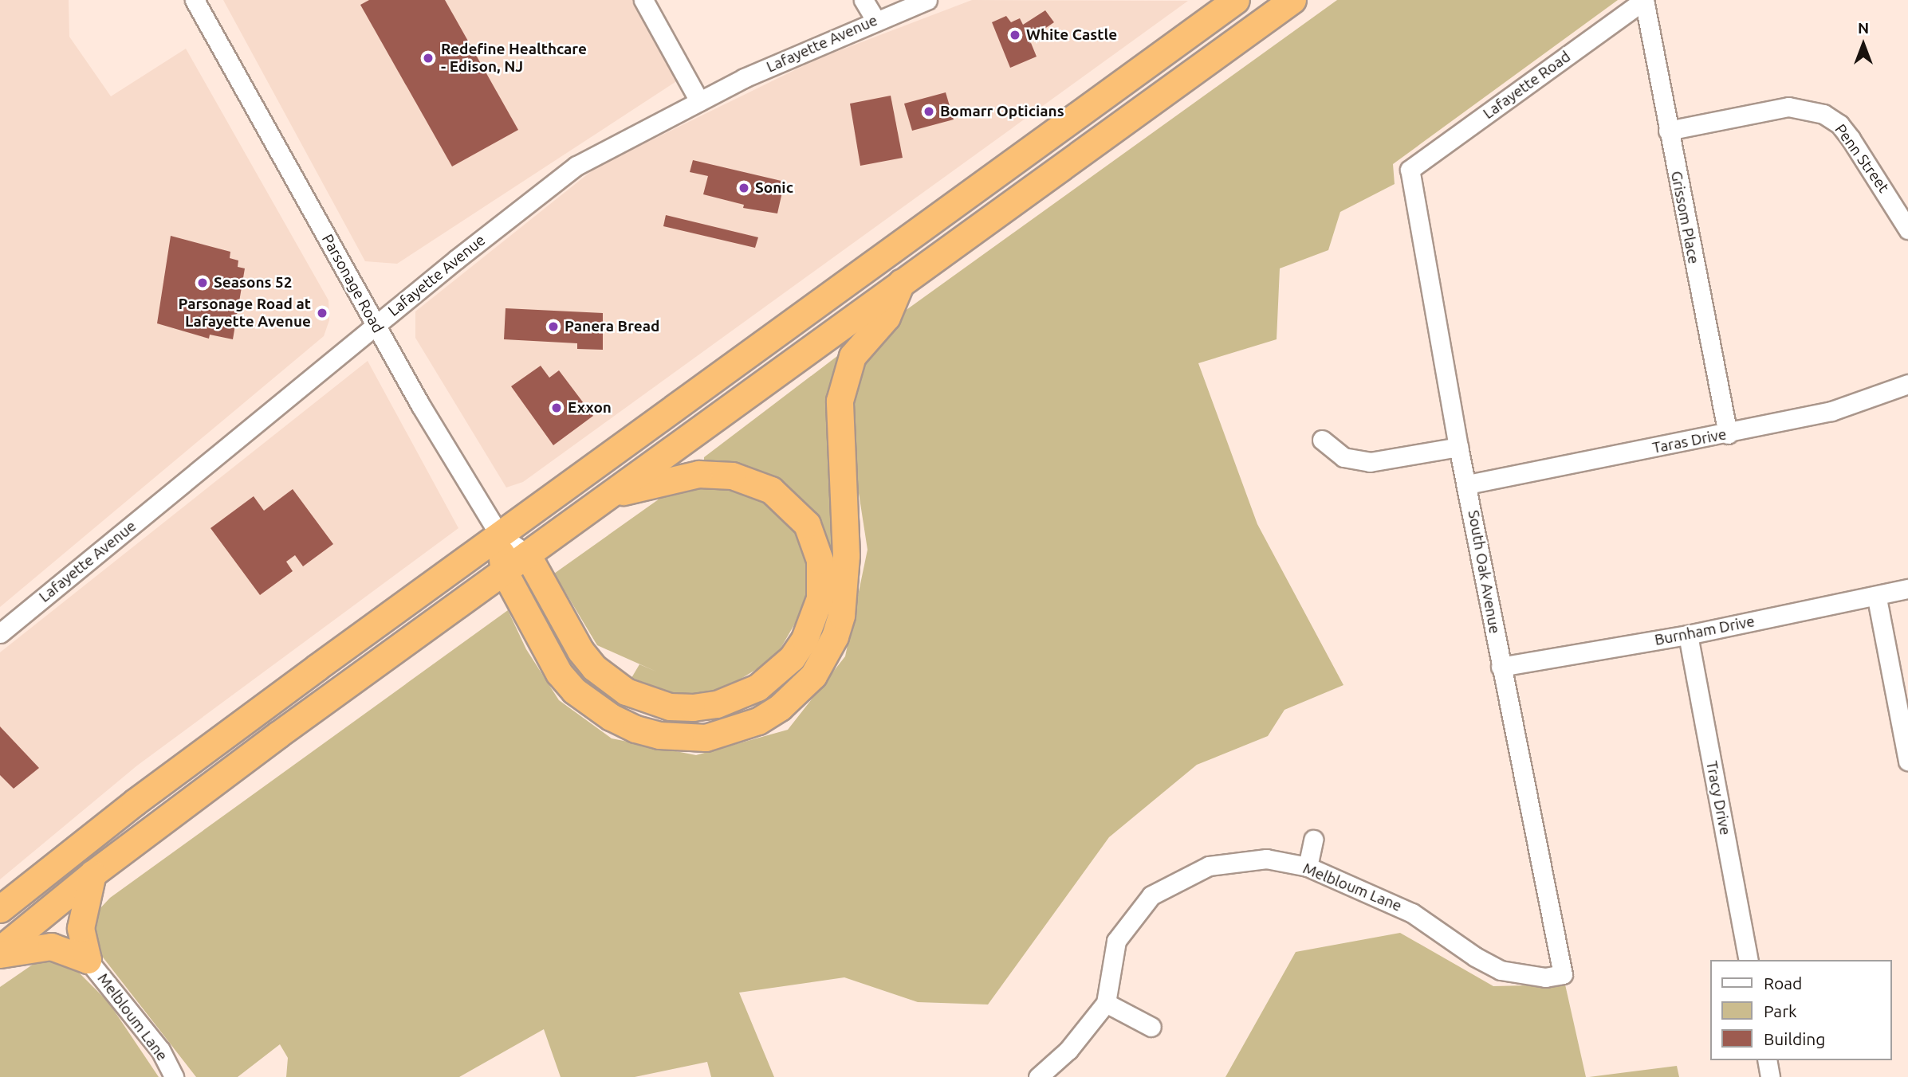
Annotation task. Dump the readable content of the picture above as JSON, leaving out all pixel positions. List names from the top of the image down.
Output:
{
  "streets": {
    "street": [
      "Lafayette Avenue",
      "Lafayette Road",
      "Penn Street",
      "Grissom Place",
      "Parsonage Road",
      "Taras Drive",
      "South Oak Avenue",
      "Burnham Drive",
      "Tracy Drive",
      "Melbloum Lane"
    ]
  },
  "crossings": [
    ["Lafayette Avenue", "Parsonage Road"],
    ["Lafayette Road", "Grissom Place"],
    ["Lafayette Road", "South Oak Avenue"],
    ["Penn Street", "Grissom Place"],
    ["Grissom Place", "Taras Drive"],
    ["Taras Drive", "South Oak Avenue"],
    ["South Oak Avenue", "Burnham Drive"],
    ["South Oak Avenue", "Melbloum Lane"],
    ["Burnham Drive", "Tracy Drive"]
  ],
  "places": [
    "White Castle",
    "Redefine Healthcare - Edison, NJ",
    "Bomarr Opticians",
    "Sonic",
    "Seasons 52",
    "Parsonage Road at Lafayette Avenue",
    "Panera Bread",
    "Exxon"
  ],
  "legend": ["Road", "Park", "Building"],
  "north": "top"
}
